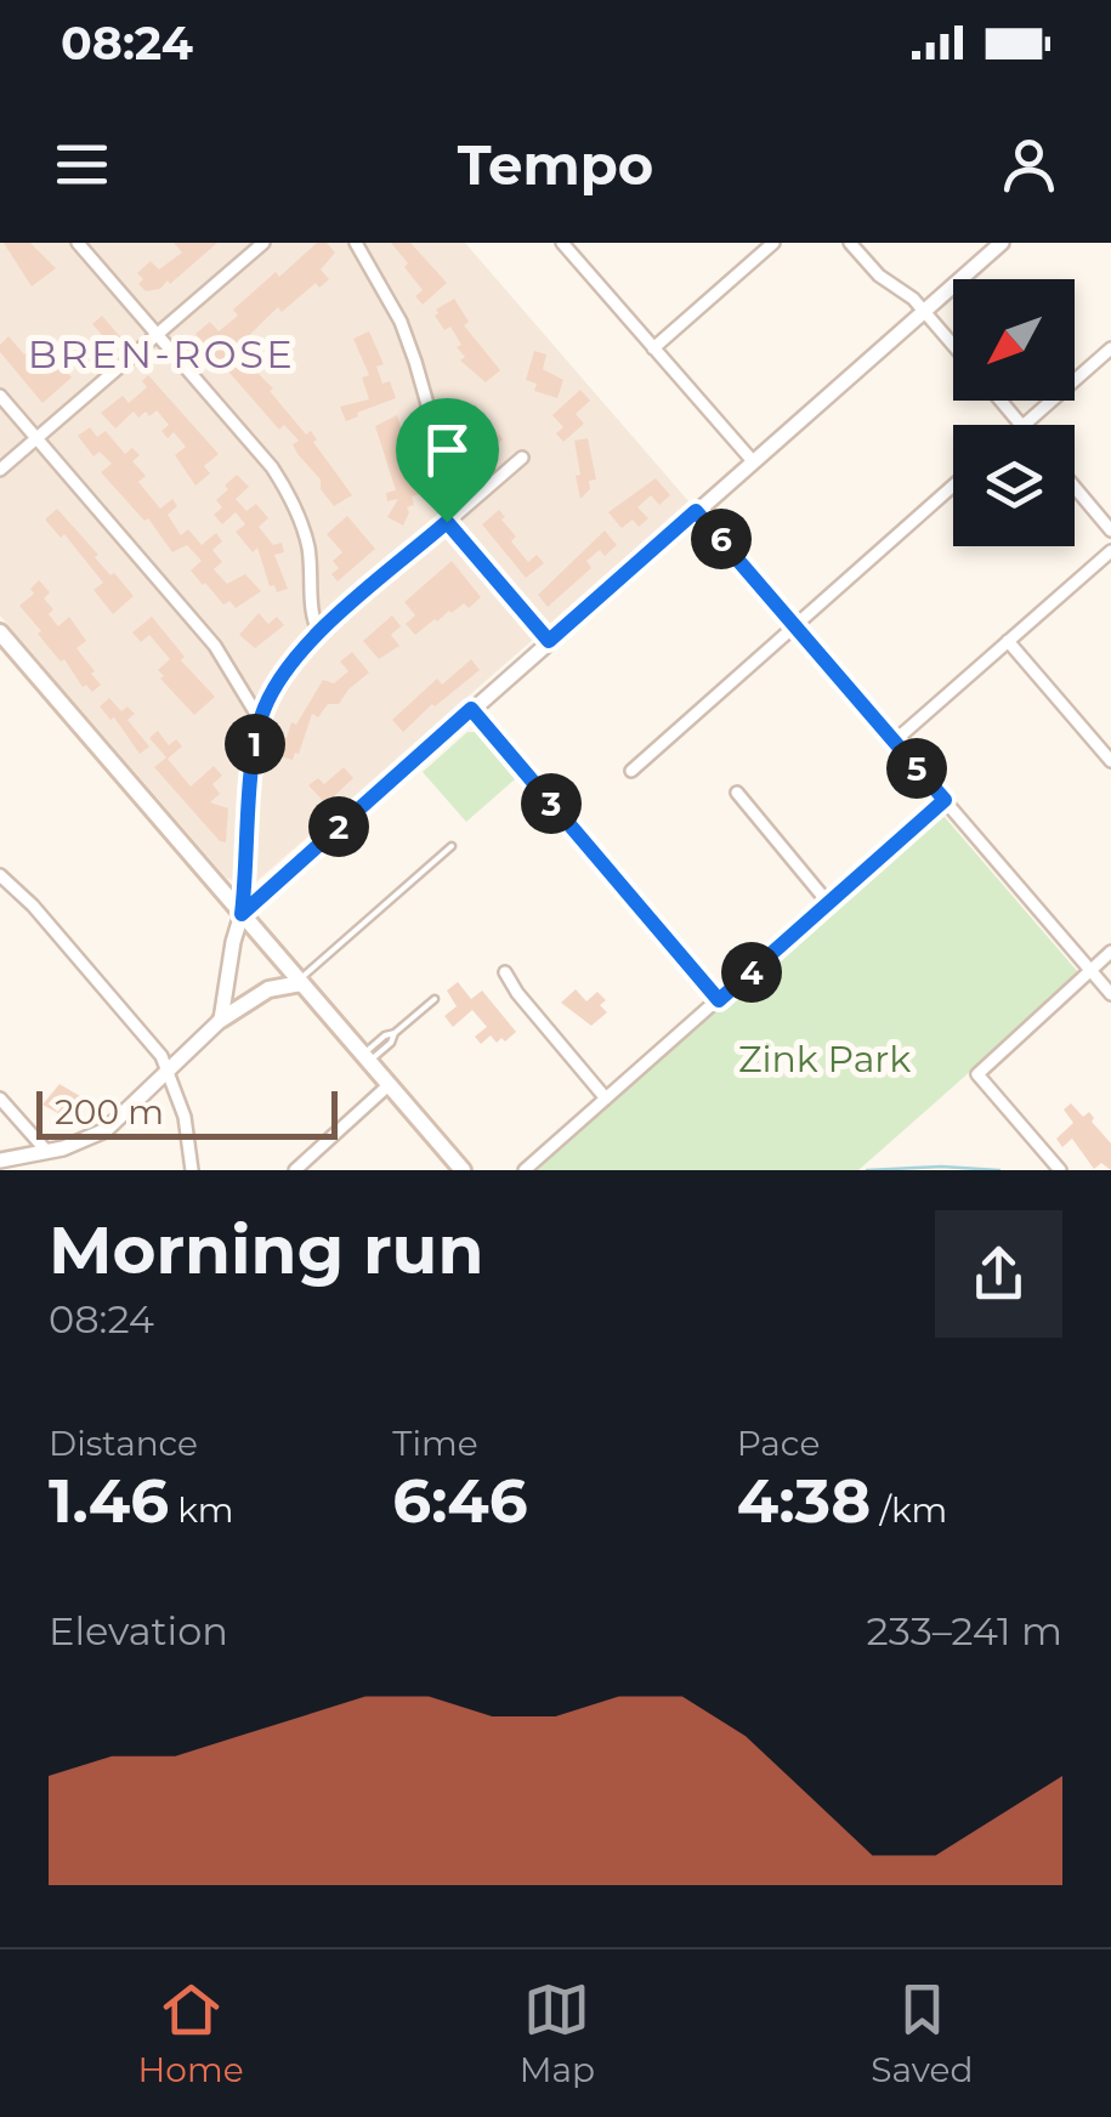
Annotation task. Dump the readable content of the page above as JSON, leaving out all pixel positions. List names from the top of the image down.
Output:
{
  "districts": ["BREN-ROSE"],
  "parks": ["Zink Park"],
  "scale_bar": "200 m",
  "north": "bottom left",
  "page": {
    "status": "08:24",
    "header": "Tempo",
    "pins": [
      "6",
      "1",
      "5",
      "3",
      "2",
      "4"
    ],
    "scale": "200 m",
    "heading": ["Morning run", "08:24"],
    "stats": [
      ["Distance", "1.46 km"],
      ["Time", "6:46"],
      ["Pace", "4:38 /km"]
    ],
    "chart": ["Elevation", "233–241 m"],
    "tabs": ["Home", "Map", "Saved"]
  }
}
